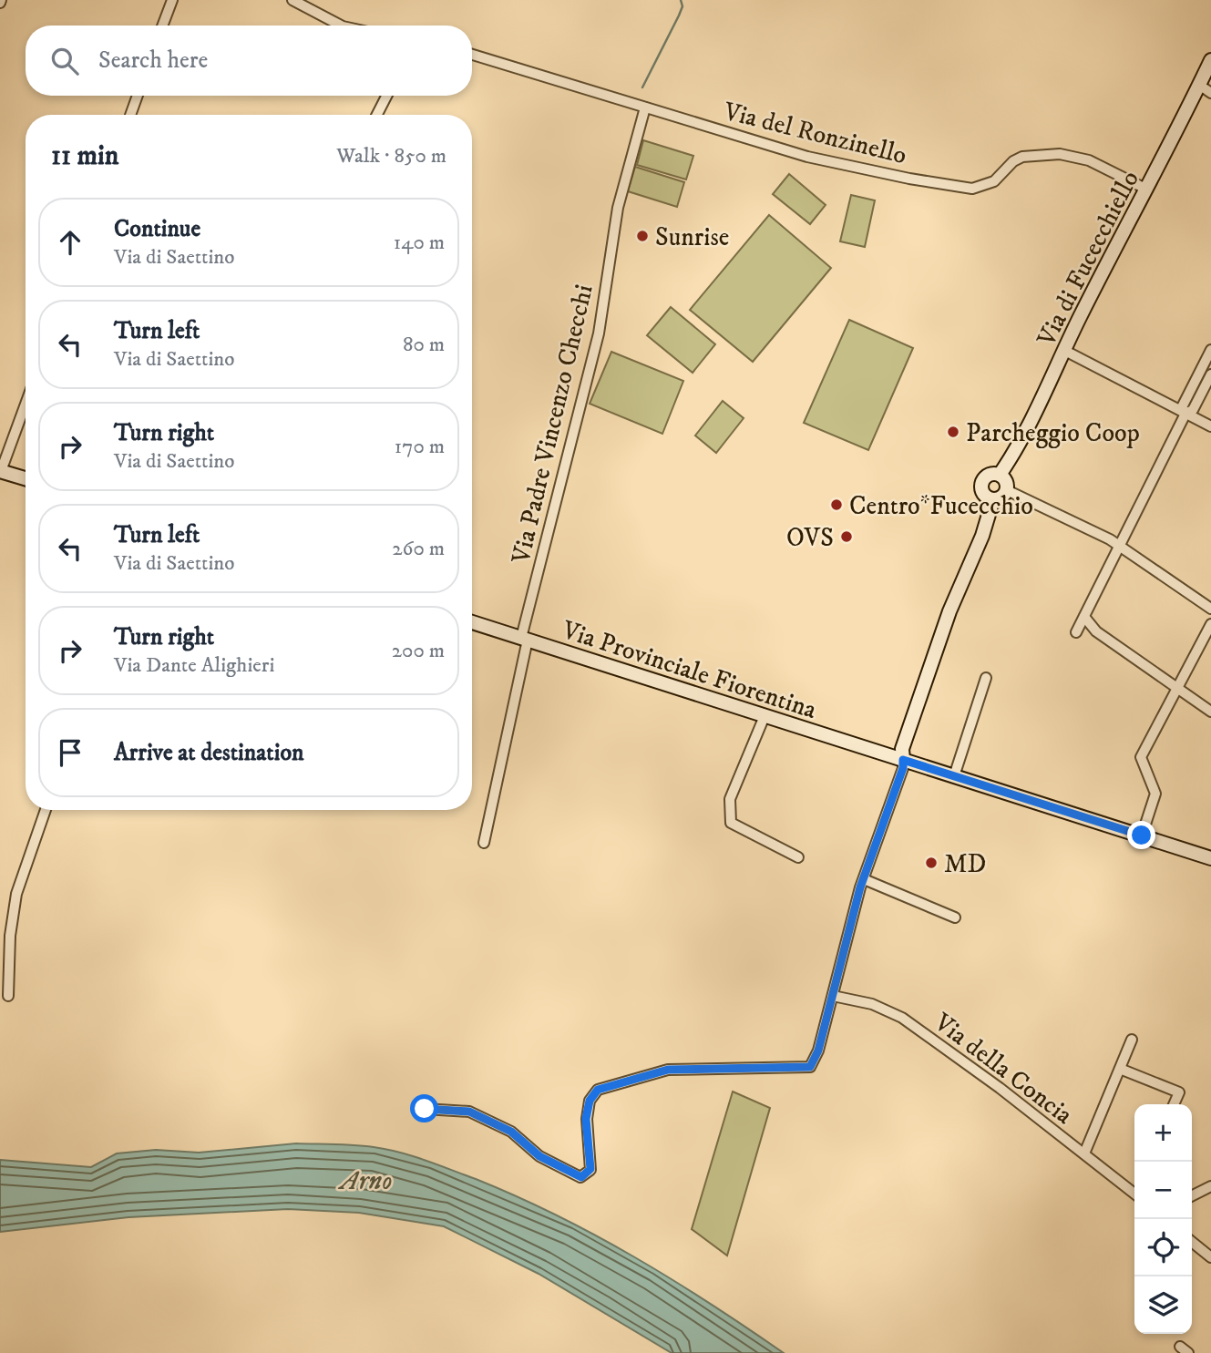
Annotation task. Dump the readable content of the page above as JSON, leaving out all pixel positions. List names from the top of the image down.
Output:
{
  "streets": {
    "main road": ["Via di Fucecchiello", "Via Provinciale Fiorentina"],
    "street": ["Via del Ronzinello", "Via Padre Vincenzo Checchi", "Via della Concia"]
  },
  "crossings": [
    ["Via del Ronzinello", "Via di Fucecchiello"],
    ["Via del Ronzinello", "Via Padre Vincenzo Checchi"],
    ["Via di Fucecchiello", "Via Provinciale Fiorentina"],
    ["Via Padre Vincenzo Checchi", "Via Provinciale Fiorentina"]
  ],
  "water": ["Arno"],
  "places": [
    "Sunrise",
    "Parcheggio Coop",
    "Centro*Fucecchio",
    "OVS",
    "MD"
  ],
  "page": {
    "search": "Search here",
    "heading": ["11 min", "Walk · 850 m"],
    "list": [
      ["Continue", "Via di Saettino", "140 m"],
      ["Turn left", "Via di Saettino", "80 m"],
      ["Turn right", "Via di Saettino", "170 m"],
      ["Turn left", "Via di Saettino", "260 m"],
      ["Turn right", "Via Dante Alighieri", "200 m"],
      "Arrive at destination"
    ],
    "map_buttons": ["+", "−"]
  }
}
